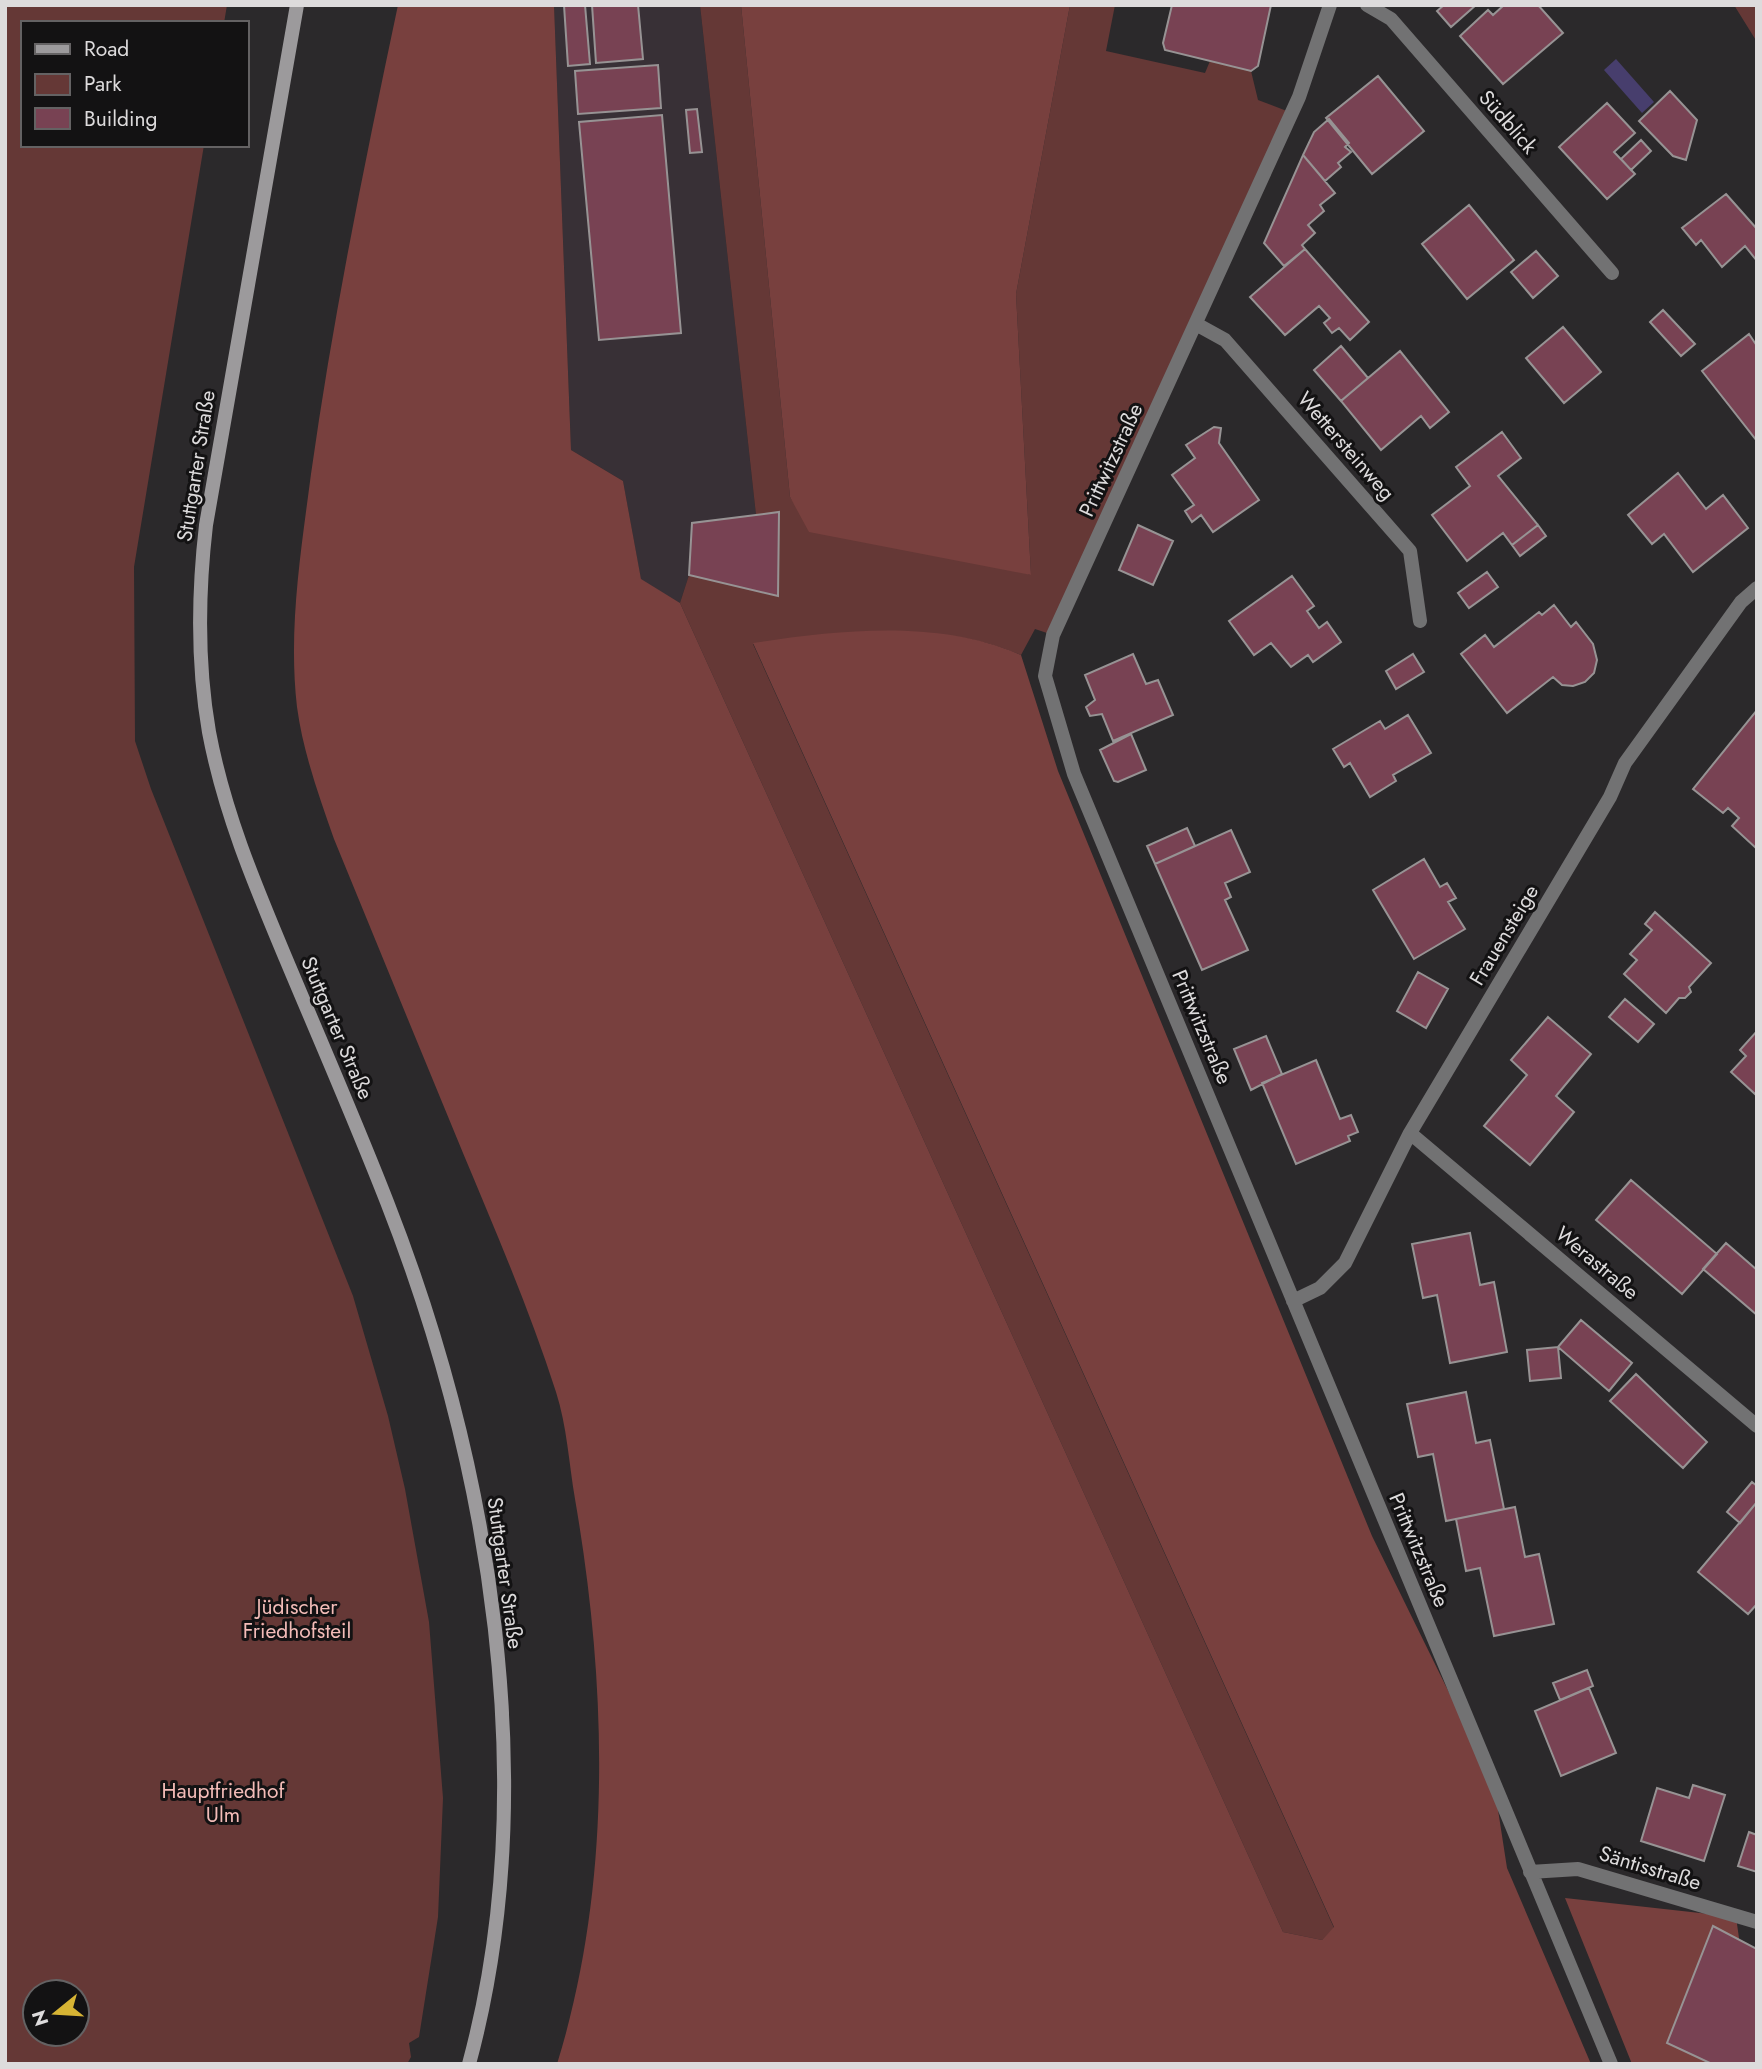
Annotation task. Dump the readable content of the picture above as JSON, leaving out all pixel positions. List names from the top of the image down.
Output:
{
  "streets": {
    "main road": ["Stuttgarter Straße"],
    "street": [
      "Südblick",
      "Wettersteinweg",
      "Prittwitzstraße",
      "Frauensteige",
      "Werastraße",
      "Säntisstraße"
    ]
  },
  "crossings": [
    ["Wettersteinweg", "Prittwitzstraße"],
    ["Prittwitzstraße", "Frauensteige"],
    ["Prittwitzstraße", "Säntisstraße"],
    ["Frauensteige", "Werastraße"]
  ],
  "parks": ["Jüdischer Friedhofsteil", "Hauptfriedhof Ulm"],
  "legend": ["Road", "Park", "Building"],
  "north": "left"
}
